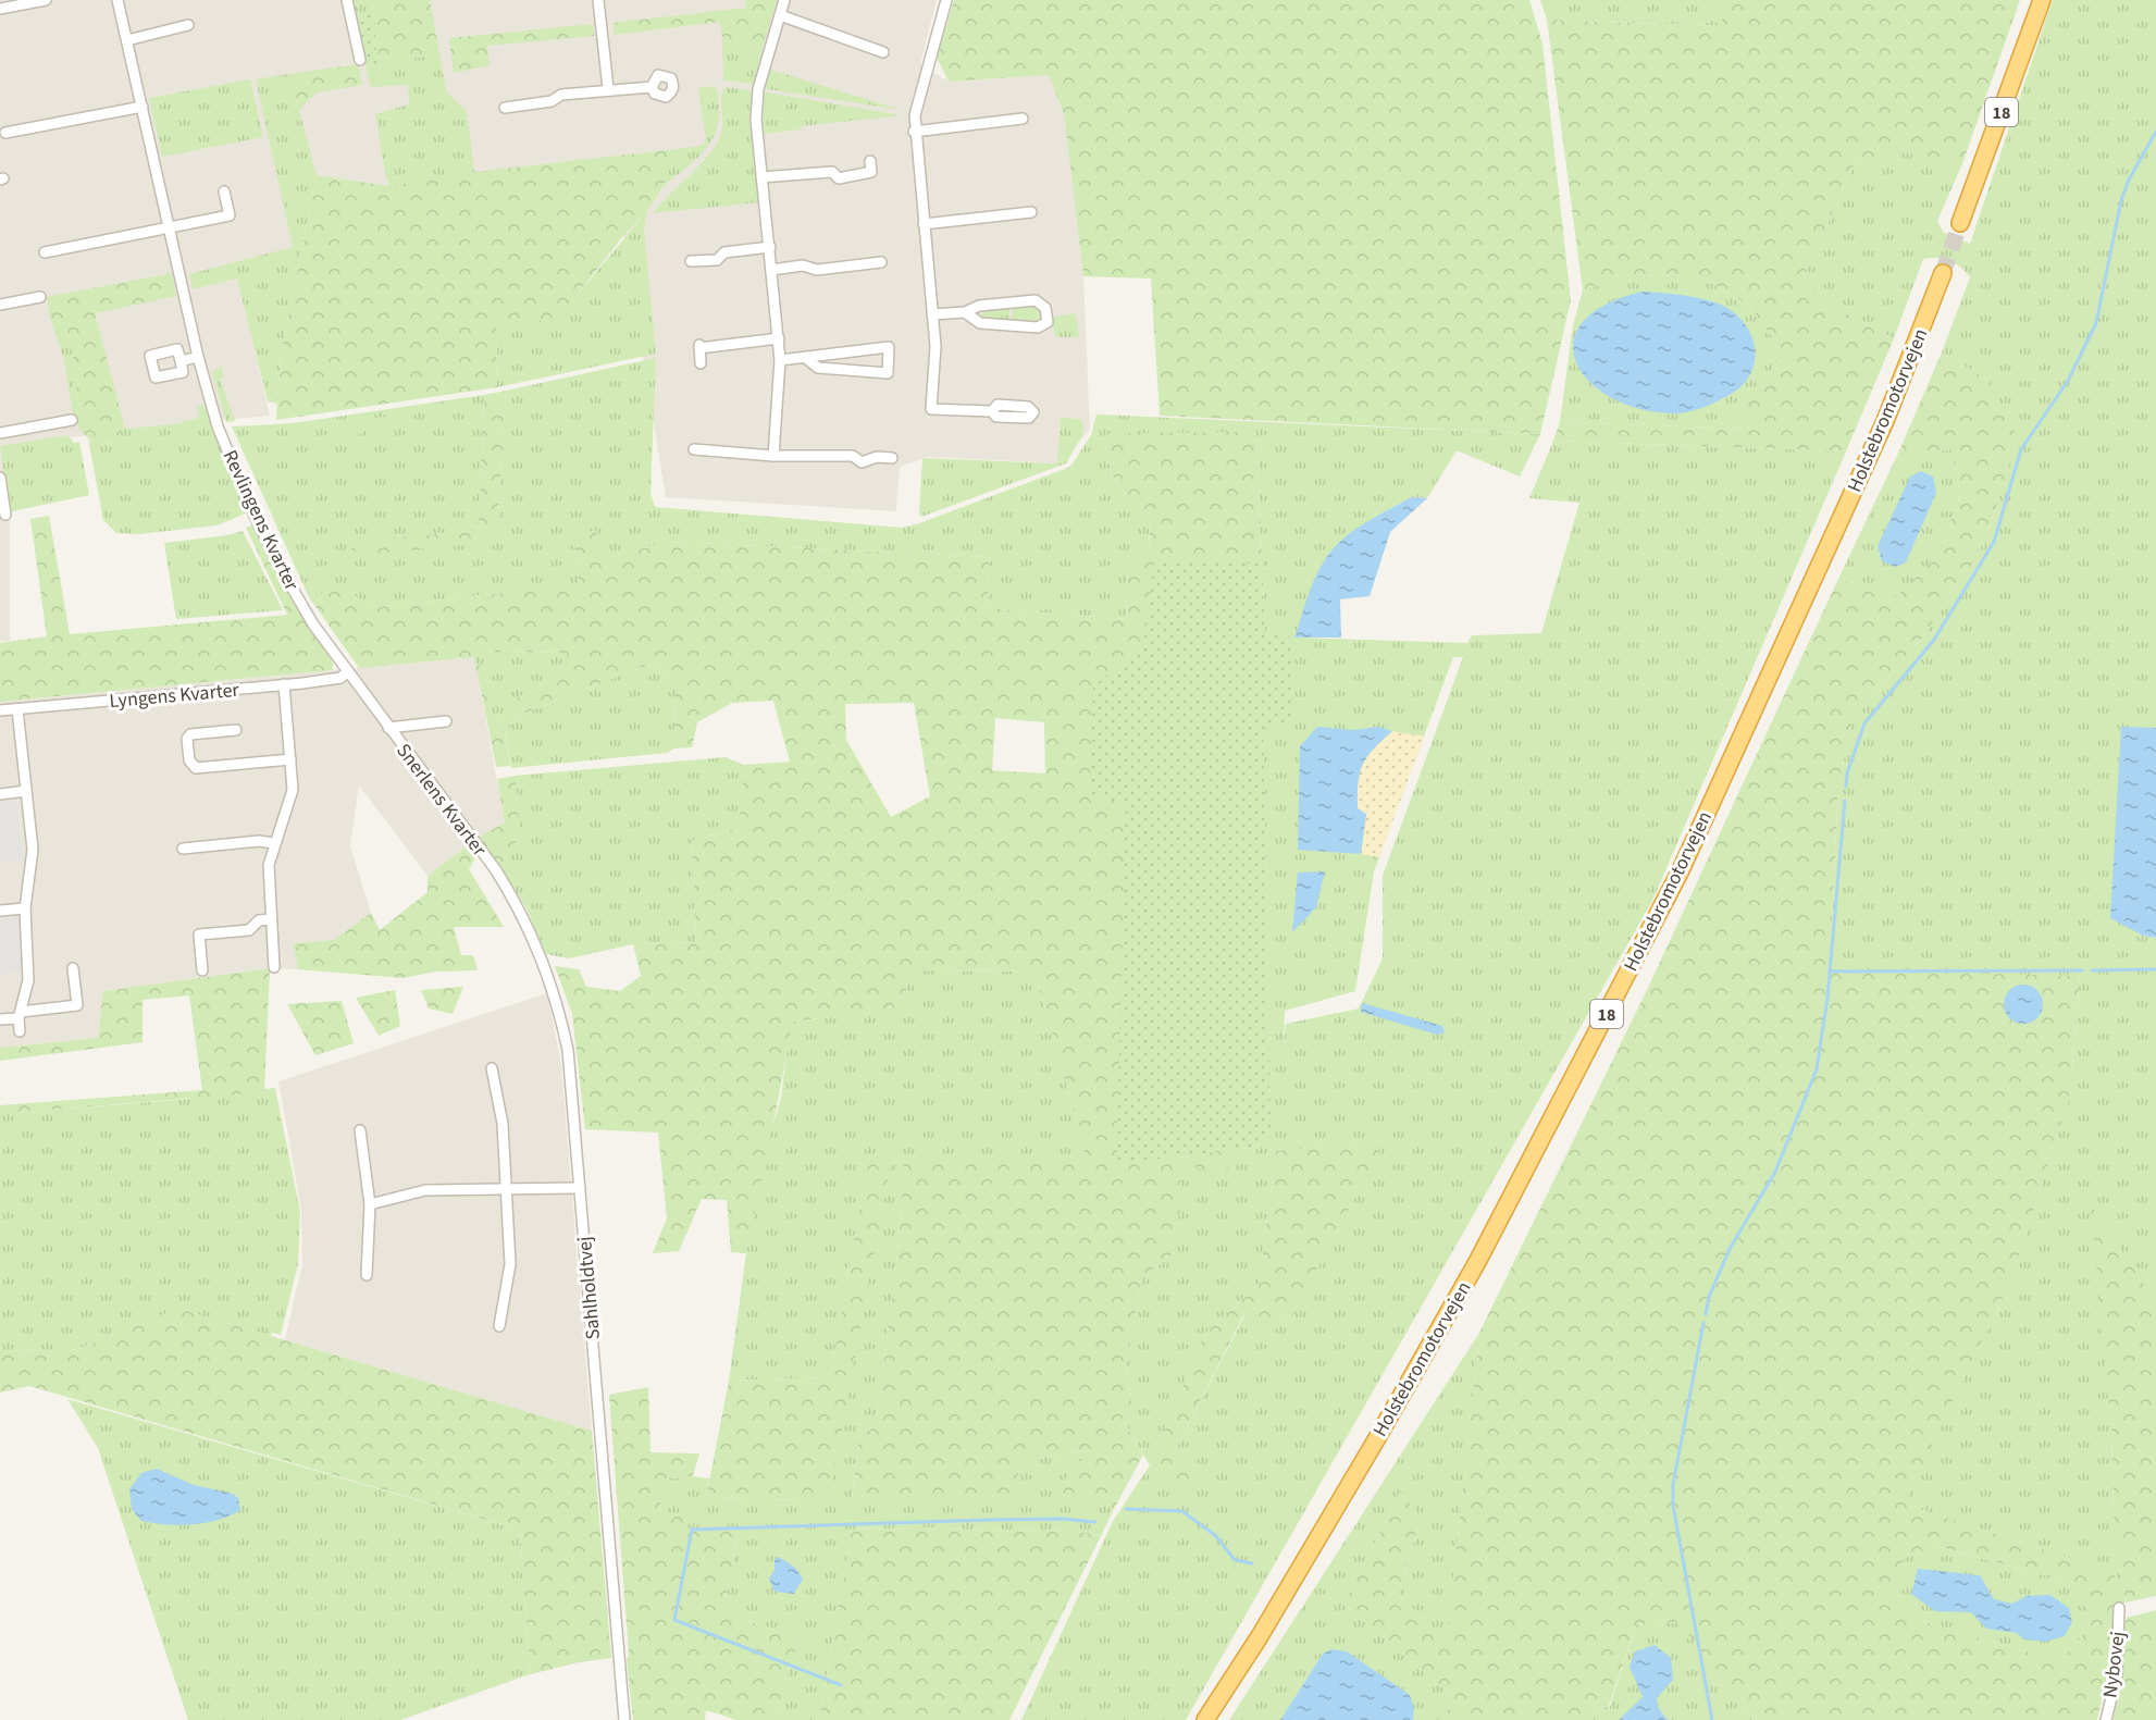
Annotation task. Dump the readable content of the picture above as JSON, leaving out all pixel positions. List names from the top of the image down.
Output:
{
  "streets": {
    "highway": ["18", "Holstebromotorvejen"],
    "street": [
      "Revlingens Kvarter",
      "Lyngens Kvarter",
      "Snerlens Kvarter",
      "Sahlholdtvej",
      "Nybovej"
    ]
  },
  "crossings": [
    ["Revlingens Kvarter", "Lyngens Kvarter"],
    ["Revlingens Kvarter", "Snerlens Kvarter"],
    ["Lyngens Kvarter", "Snerlens Kvarter"],
    ["Snerlens Kvarter", "Sahlholdtvej"]
  ]
}
